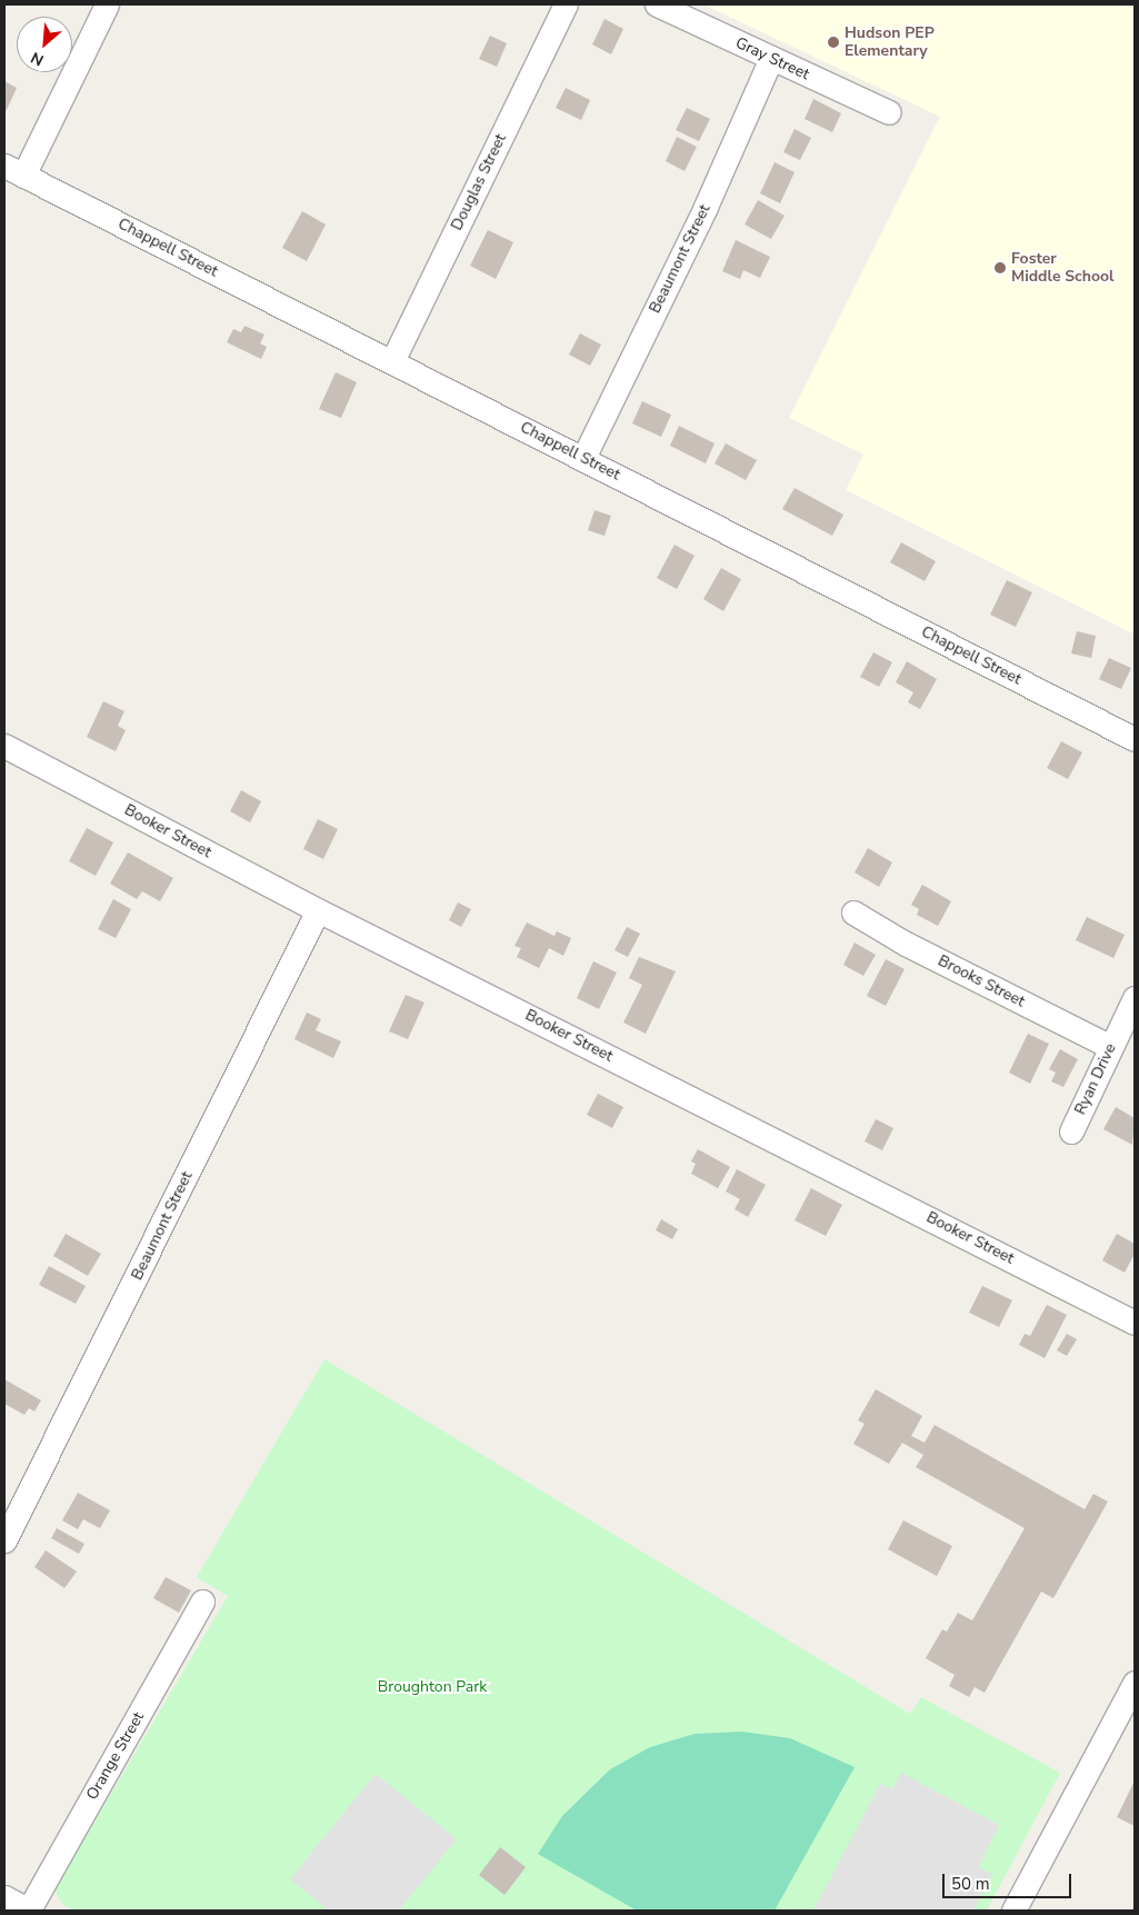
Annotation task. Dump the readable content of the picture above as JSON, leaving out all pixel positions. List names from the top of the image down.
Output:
{
  "streets": {
    "street": [
      "Gray Street",
      "Douglas Street",
      "Chappell Street",
      "Beaumont Street",
      "Booker Street",
      "Brooks Street",
      "Ryan Drive",
      "Orange Street"
    ]
  },
  "crossings": [
    ["Gray Street", "Beaumont Street"],
    ["Douglas Street", "Chappell Street"],
    ["Chappell Street", "Beaumont Street"],
    ["Beaumont Street", "Booker Street"],
    ["Brooks Street", "Ryan Drive"]
  ],
  "parks": ["Broughton Park"],
  "places": ["Hudson PEP Elementary", "Foster Middle School"],
  "scale_bar": "50 m",
  "north": "bottom left"
}
